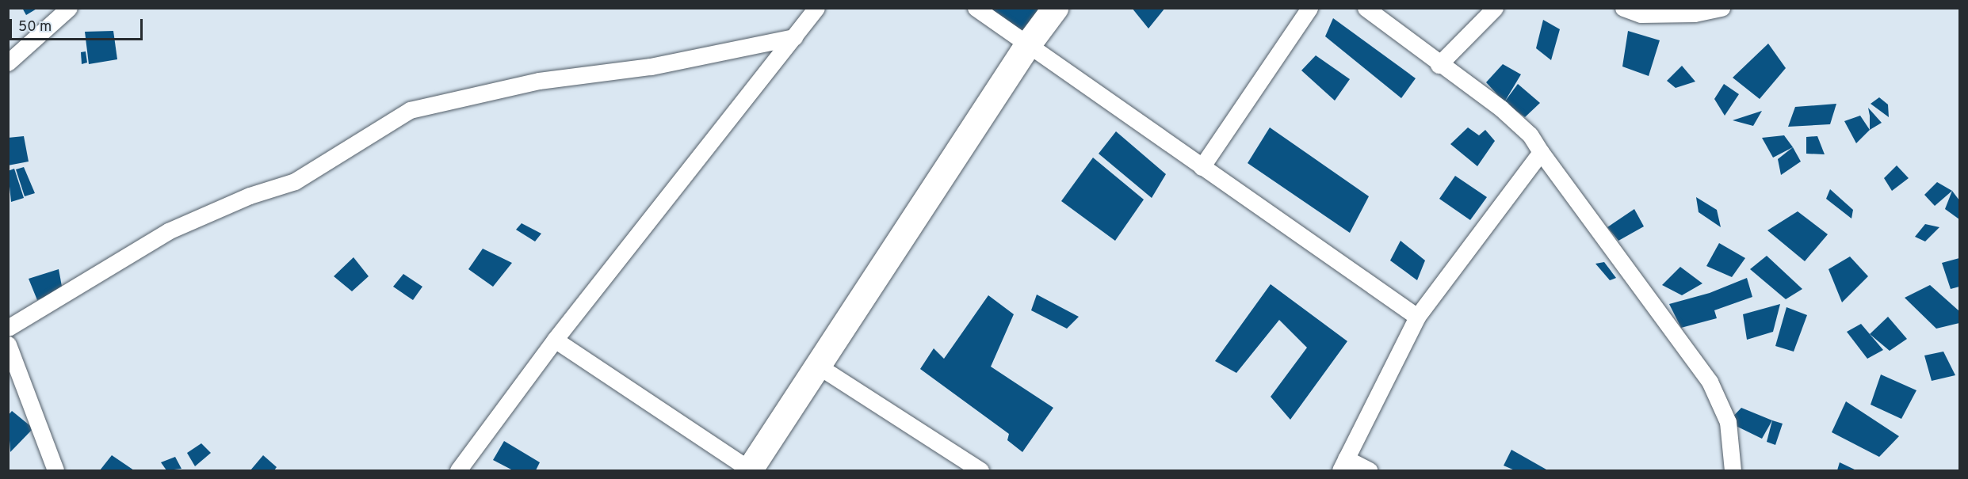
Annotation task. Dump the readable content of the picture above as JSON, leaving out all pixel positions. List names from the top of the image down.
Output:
{
  "scale_bar": "50 m"
}
